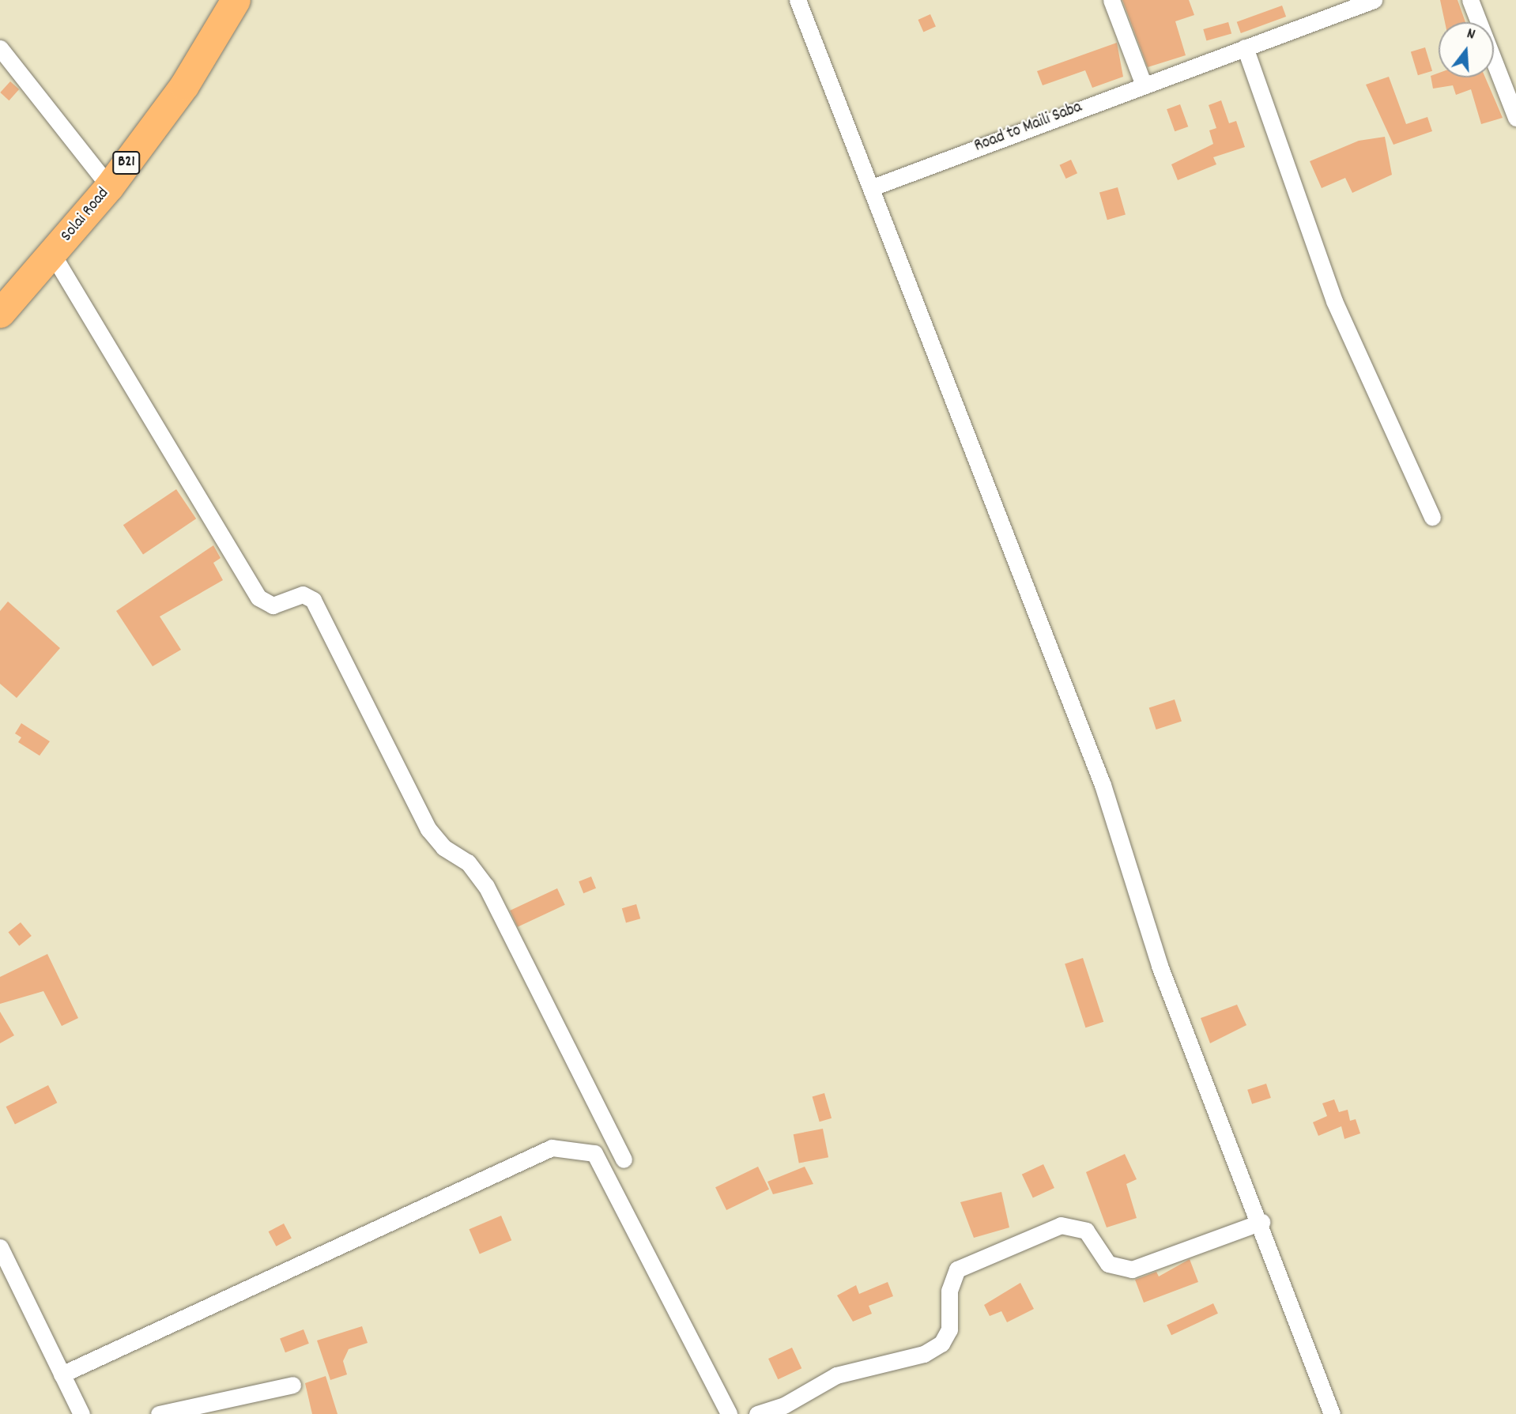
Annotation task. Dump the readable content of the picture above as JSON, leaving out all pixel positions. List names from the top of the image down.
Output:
{
  "streets": {
    "highway": ["B21", "Solai Road"],
    "street": ["Road to Maili Saba"]
  },
  "north": "top"
}
